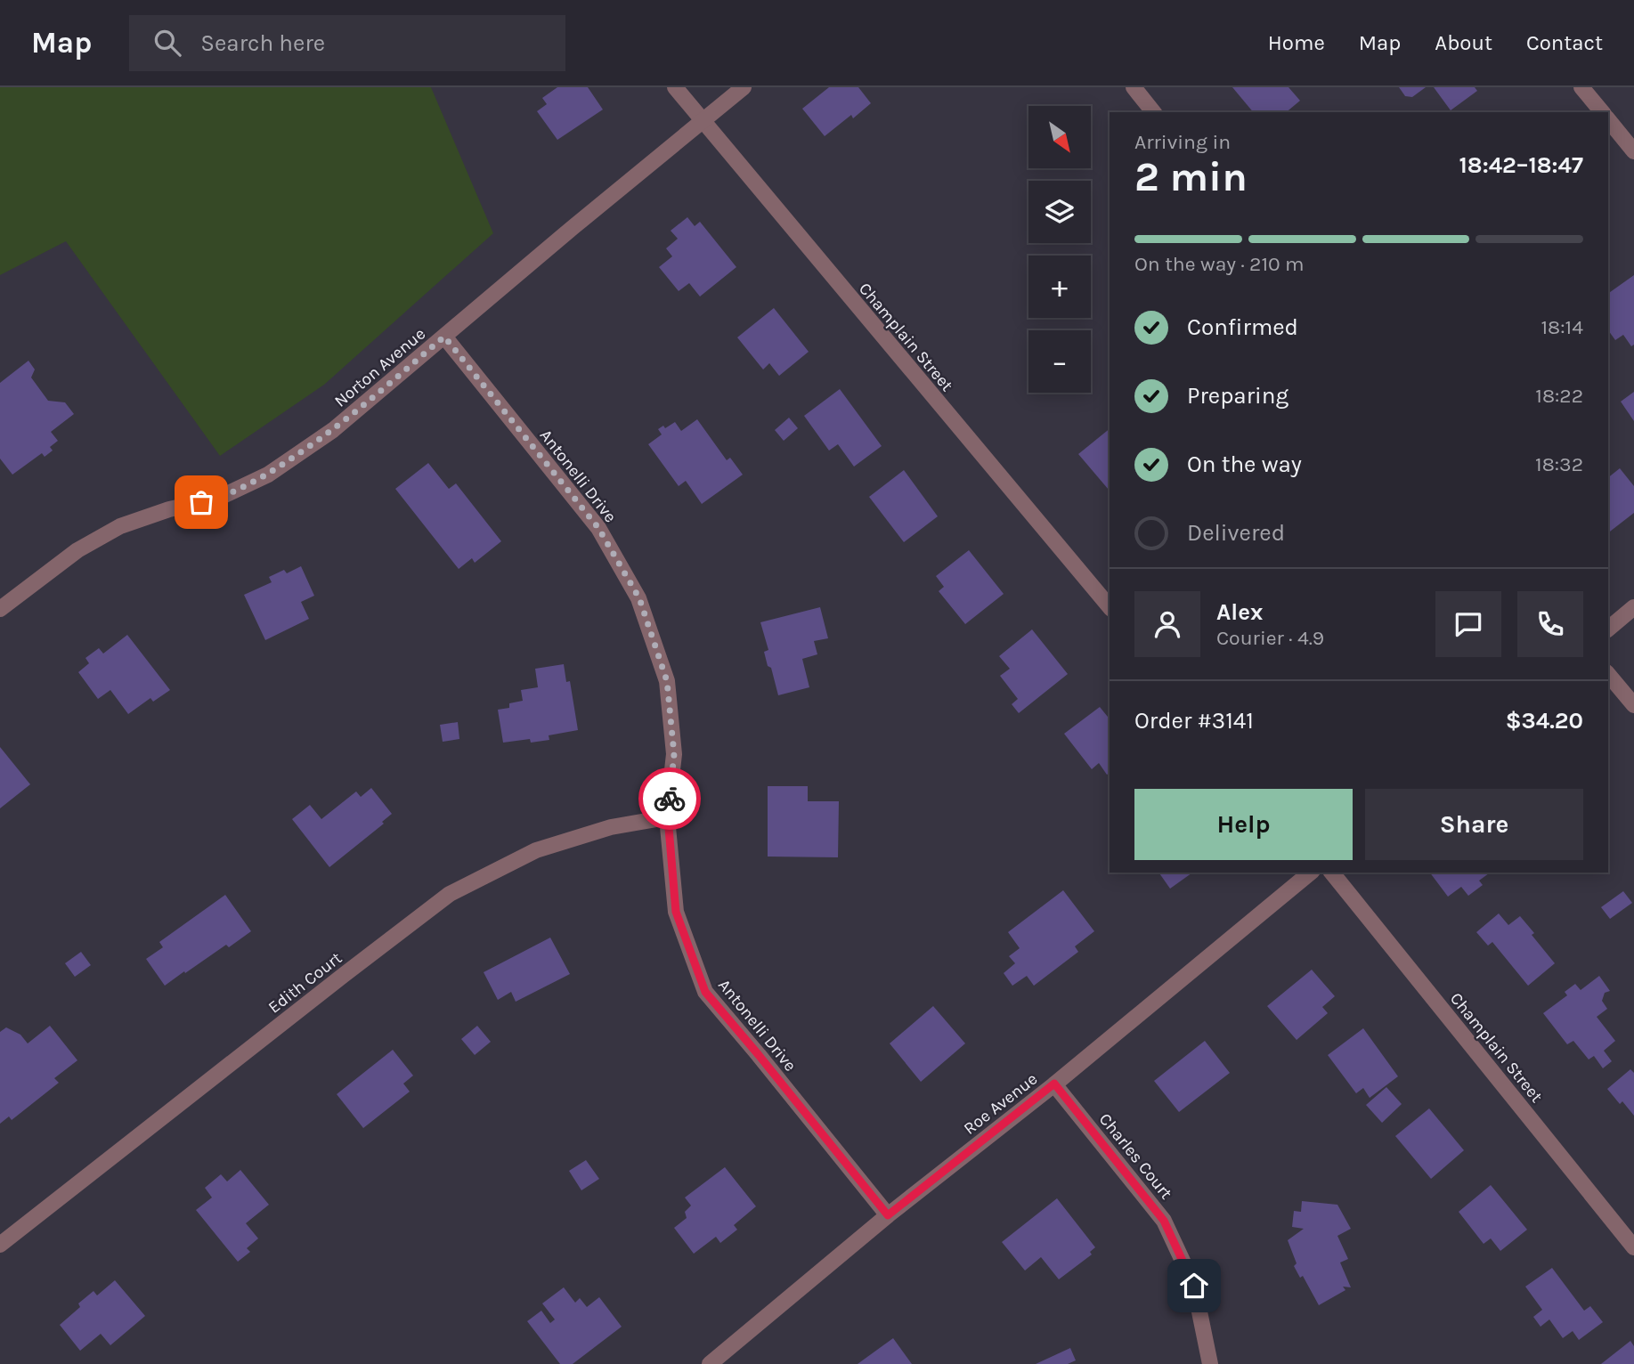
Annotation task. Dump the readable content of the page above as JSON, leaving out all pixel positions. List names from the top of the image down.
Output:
{
  "streets": {
    "street": [
      "Champlain Street",
      "Norton Avenue",
      "Antonelli Drive",
      "Edith Court",
      "Roe Avenue",
      "Charles Court"
    ]
  },
  "crossings": [
    ["Champlain Street", "Norton Avenue"],
    ["Norton Avenue", "Antonelli Drive"],
    ["Antonelli Drive", "Edith Court"],
    ["Antonelli Drive", "Roe Avenue"],
    ["Roe Avenue", "Charles Court"]
  ],
  "north": "bottom right",
  "page": {
    "header": "Map",
    "search": "Search here",
    "nav": [
      "Home",
      "Map",
      "About",
      "Contact"
    ],
    "map_buttons": ["+", "−"],
    "heading": ["2 min", "Arriving in", "18:42–18:47"],
    "panel": [
      "Alex",
      "Courier · 4.9",
      "Order #3141",
      "$34.20"
    ],
    "bar": "On the way · 210 m",
    "list": [
      ["Confirmed", "18:14"],
      ["Preparing", "18:22"],
      ["On the way", "18:32"],
      "Delivered"
    ],
    "buttons": ["Help", "Share"]
  }
}
